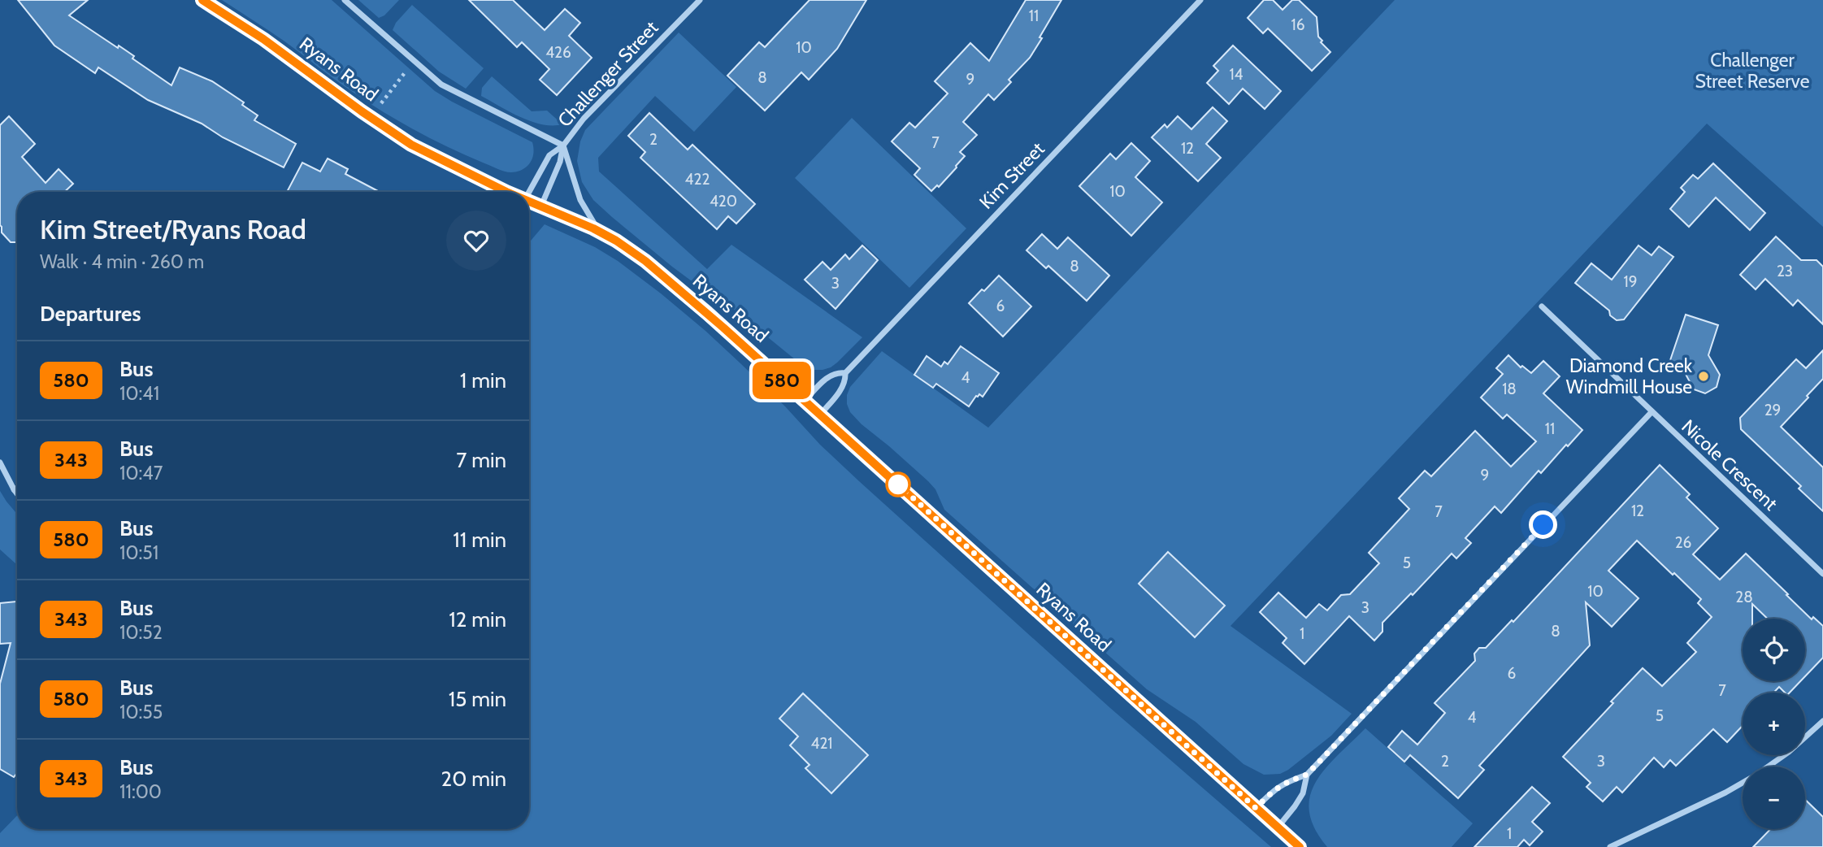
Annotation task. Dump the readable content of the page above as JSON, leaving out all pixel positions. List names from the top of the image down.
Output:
{
  "streets": {
    "main road": ["Ryans Road"],
    "street": ["Challenger Street", "Kim Street", "Nicole Crescent"]
  },
  "crossings": [
    ["Ryans Road", "Challenger Street"],
    ["Ryans Road", "Kim Street"]
  ],
  "parks": ["Challenger Street Reserve"],
  "places": ["Diamond Creek Windmill House"],
  "lines": ["bus line 580"],
  "house_numbers": [
    "11",
    "16",
    "10",
    "426",
    "14",
    "8",
    "9",
    "2",
    "7",
    "12",
    "422",
    "10",
    "420",
    "8",
    "23",
    "19",
    "3",
    "6",
    "4",
    "18",
    "29",
    "11",
    "9",
    "12",
    "7",
    "26",
    "5",
    "10",
    "28",
    "3",
    "8",
    "1",
    "6",
    "7",
    "5",
    "4",
    "421",
    "2",
    "3",
    "1"
  ],
  "page": {
    "on_map": "580",
    "heading": [
      ["Kim Street/Ryans Road", "Walk · 4 min · 260 m"],
      "Departures"
    ],
    "list": [
      {
        "mark": "580",
        "name": "Bus",
        "note": "10:41",
        "value": "1 min"
      },
      {
        "mark": "343",
        "name": "Bus",
        "note": "10:47",
        "value": "7 min"
      },
      {
        "mark": "580",
        "name": "Bus",
        "note": "10:51",
        "value": "11 min"
      },
      {
        "mark": "343",
        "name": "Bus",
        "note": "10:52",
        "value": "12 min"
      },
      {
        "mark": "580",
        "name": "Bus",
        "note": "10:55",
        "value": "15 min"
      },
      {
        "mark": "343",
        "name": "Bus",
        "note": "11:00",
        "value": "20 min"
      }
    ],
    "map_buttons": ["+", "−"]
  }
}
